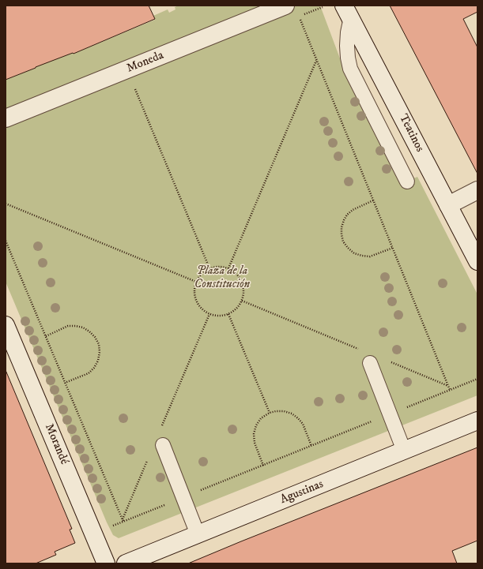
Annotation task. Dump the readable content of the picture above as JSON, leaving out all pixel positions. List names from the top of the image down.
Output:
{
  "streets": {
    "main road": [
      "Moneda",
      "Teatinos",
      "Morandé",
      "Agustinas"
    ]
  },
  "parks": ["Plaza de la Constitución"]
}
